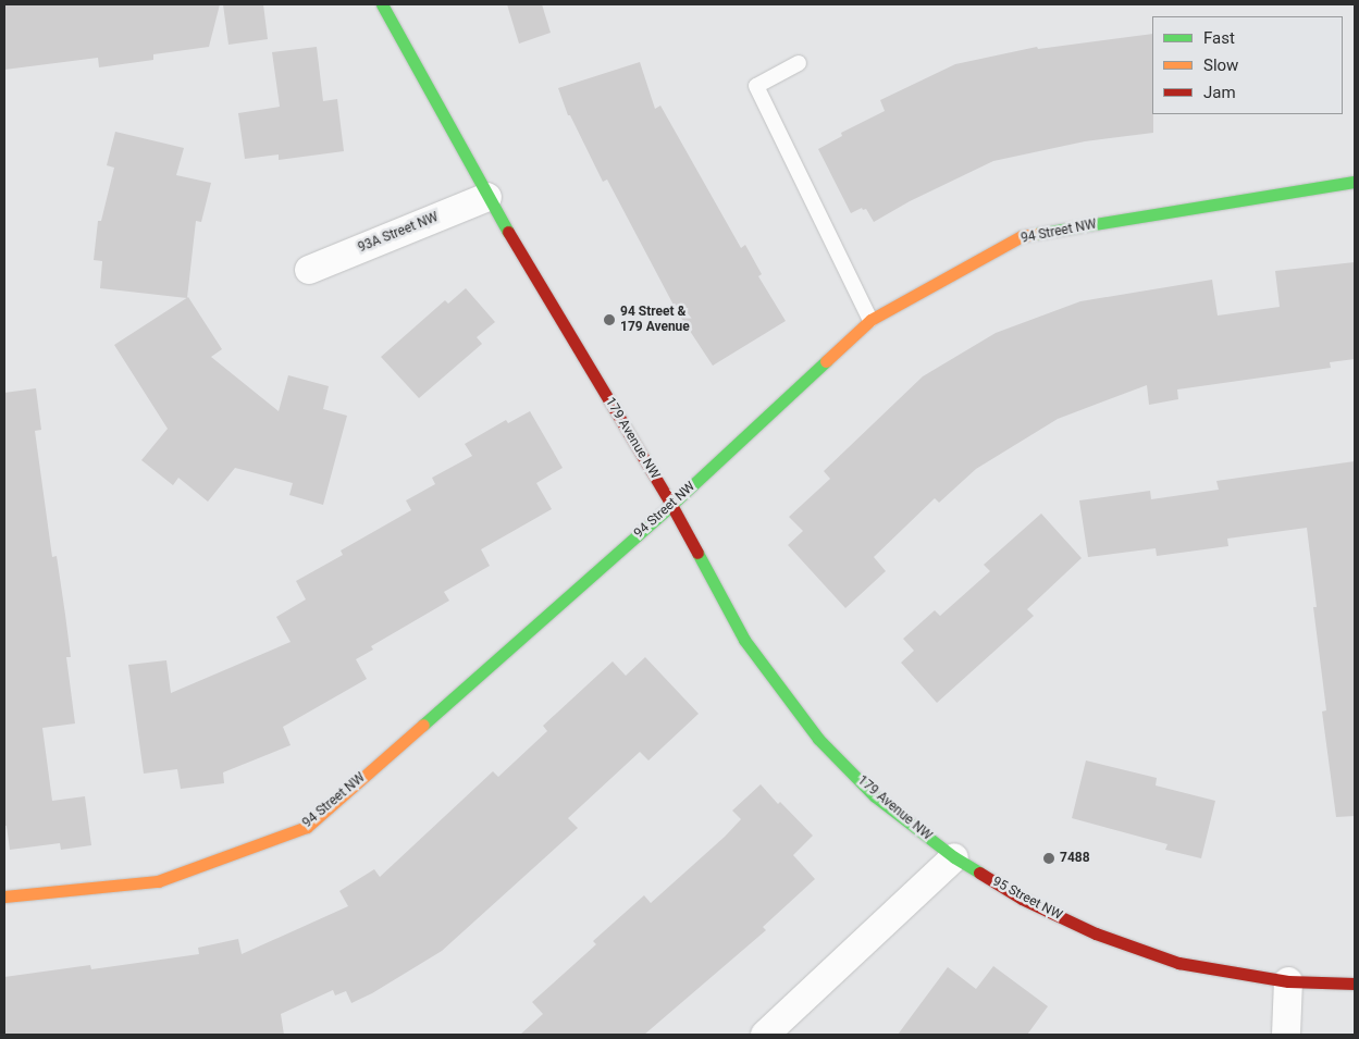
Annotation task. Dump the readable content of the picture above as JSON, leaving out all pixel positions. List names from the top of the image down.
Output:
{
  "streets": {
    "street": [
      "94 Street NW",
      "93A Street NW",
      "179 Avenue NW",
      "95 Street NW"
    ]
  },
  "crossings": [
    ["94 Street NW", "179 Avenue NW"],
    ["93A Street NW", "179 Avenue NW"],
    ["179 Avenue NW", "95 Street NW"]
  ],
  "places": ["94 Street & 179 Avenue", "7488"],
  "legend": ["Fast", "Slow", "Jam"]
}
